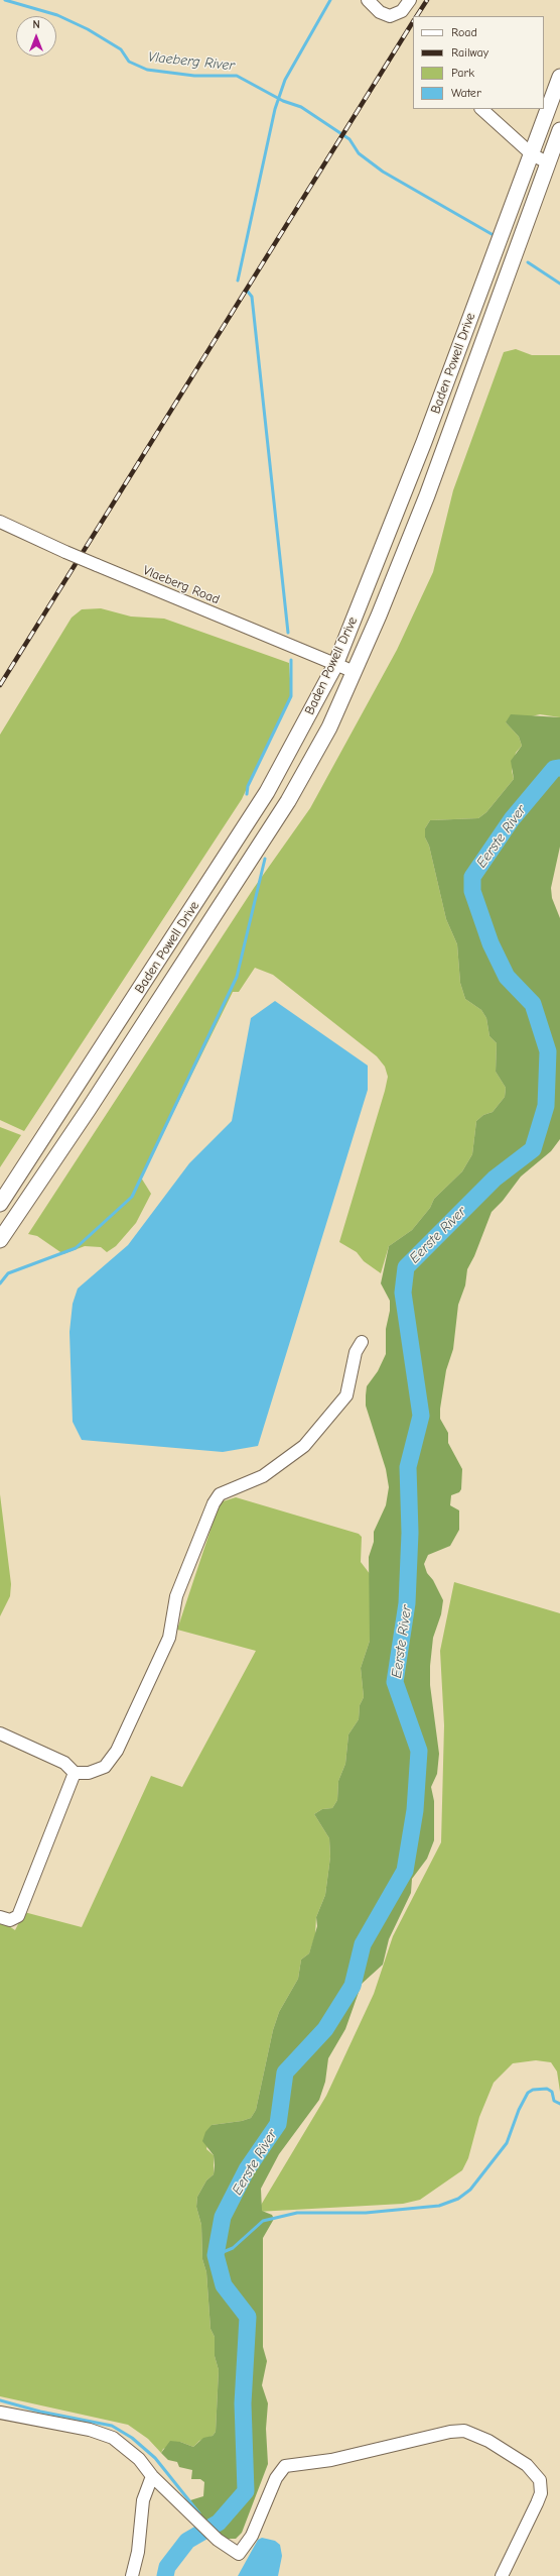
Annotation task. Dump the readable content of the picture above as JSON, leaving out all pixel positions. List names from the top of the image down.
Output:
{
  "streets": {
    "main road": ["Baden Powell Drive"],
    "street": ["Vlaeberg Road"]
  },
  "crossings": [
    ["Baden Powell Drive", "Vlaeberg Road"]
  ],
  "water": ["Vlaeberg River", "Eerste River"],
  "legend": [
    "Road",
    "Railway",
    "Park",
    "Water"
  ],
  "north": "top"
}
